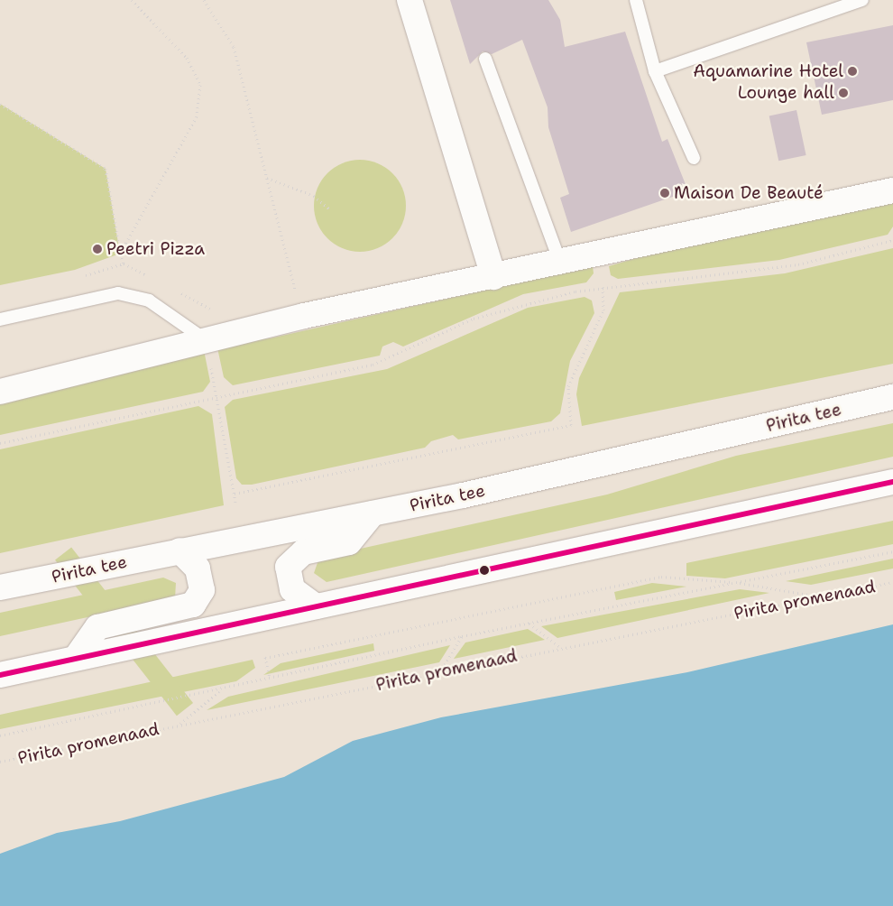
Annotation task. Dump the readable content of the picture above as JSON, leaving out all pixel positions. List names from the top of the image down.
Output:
{
  "streets": {
    "main road": ["Pirita tee"],
    "path": ["Pirita promenaad"]
  },
  "places": [
    "Aquamarine Hotel",
    "Lounge hall",
    "Maison De Beauté",
    "Peetri Pizza"
  ]
}
